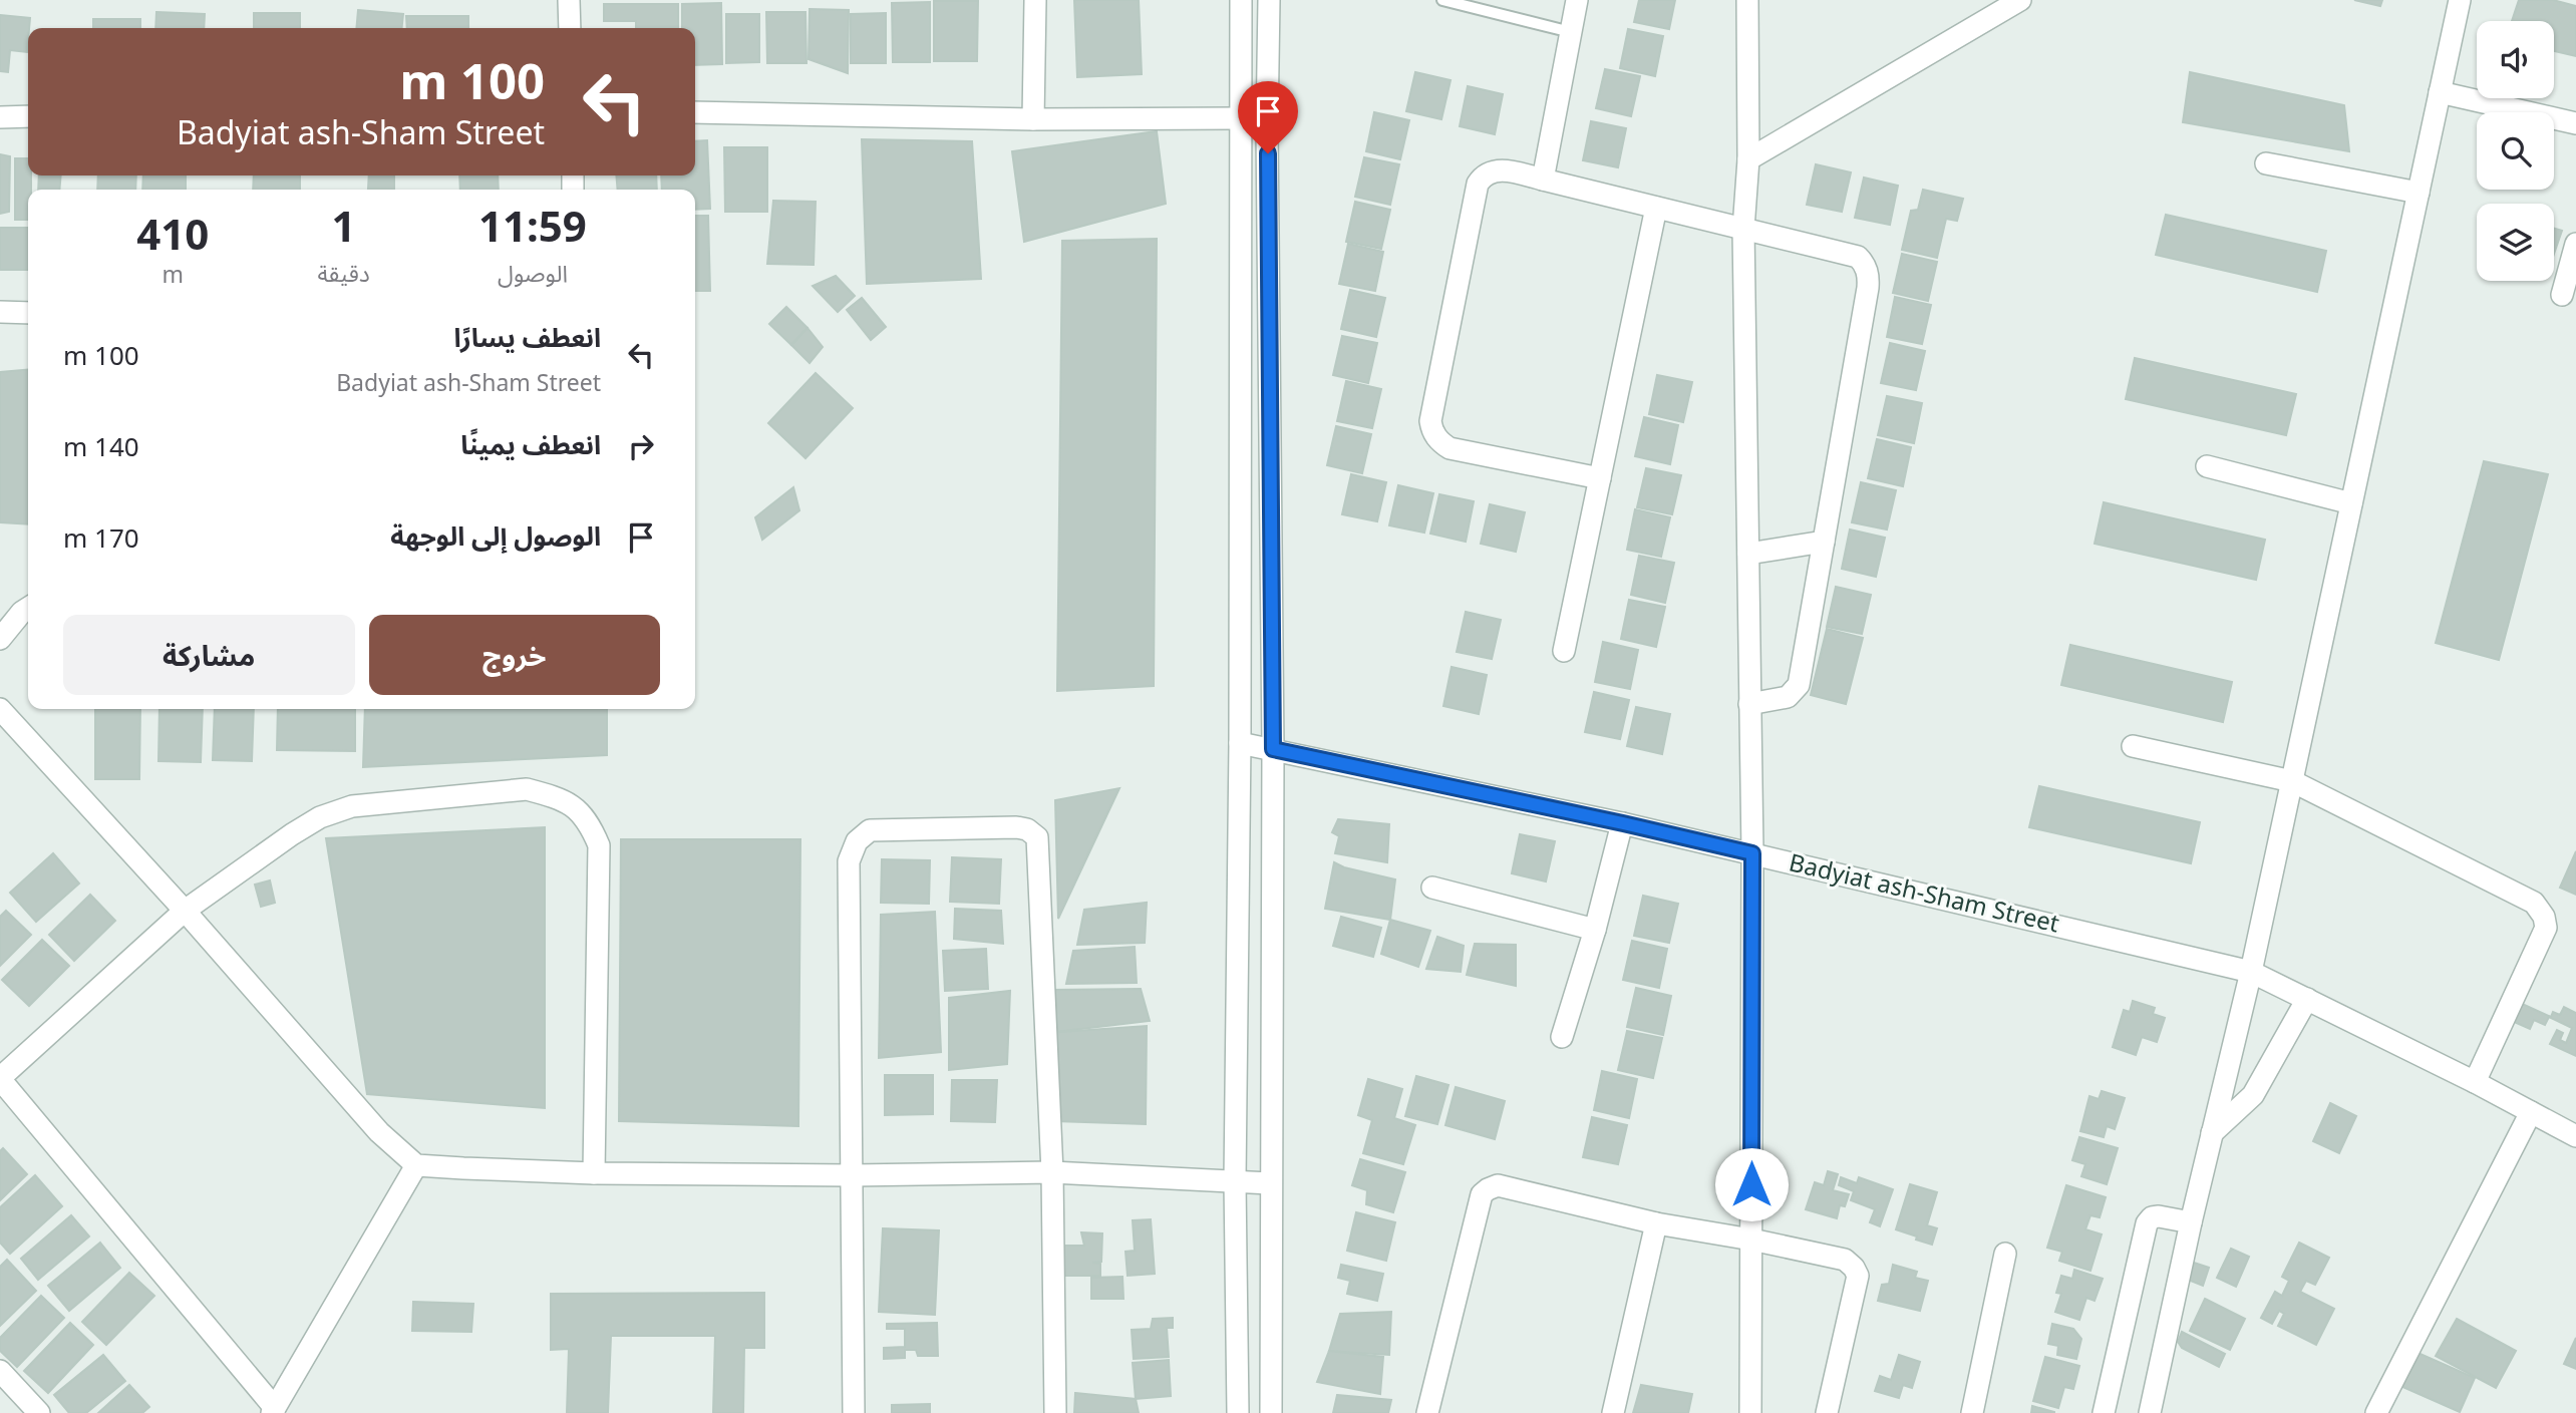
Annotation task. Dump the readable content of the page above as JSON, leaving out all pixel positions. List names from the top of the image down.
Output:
{
  "streets": {
    "street": ["Badyiat ash-Sham Street"]
  },
  "page": {
    "turn": ["100 m", "Badyiat ash-Sham Street"],
    "eta": [
      "11:59",
      "الوصول",
      "1",
      "دقيقة",
      "410",
      "m"
    ],
    "list": [
      {
        "name": "انعطف يسارًا",
        "note": "Badyiat ash-Sham Street",
        "value": "100 m"
      },
      {
        "name": "انعطف يمينًا",
        "value": "140 m"
      },
      {
        "name": "الوصول إلى الوجهة",
        "value": "170 m"
      }
    ],
    "buttons": ["خروج", "مشاركة"]
  }
}
